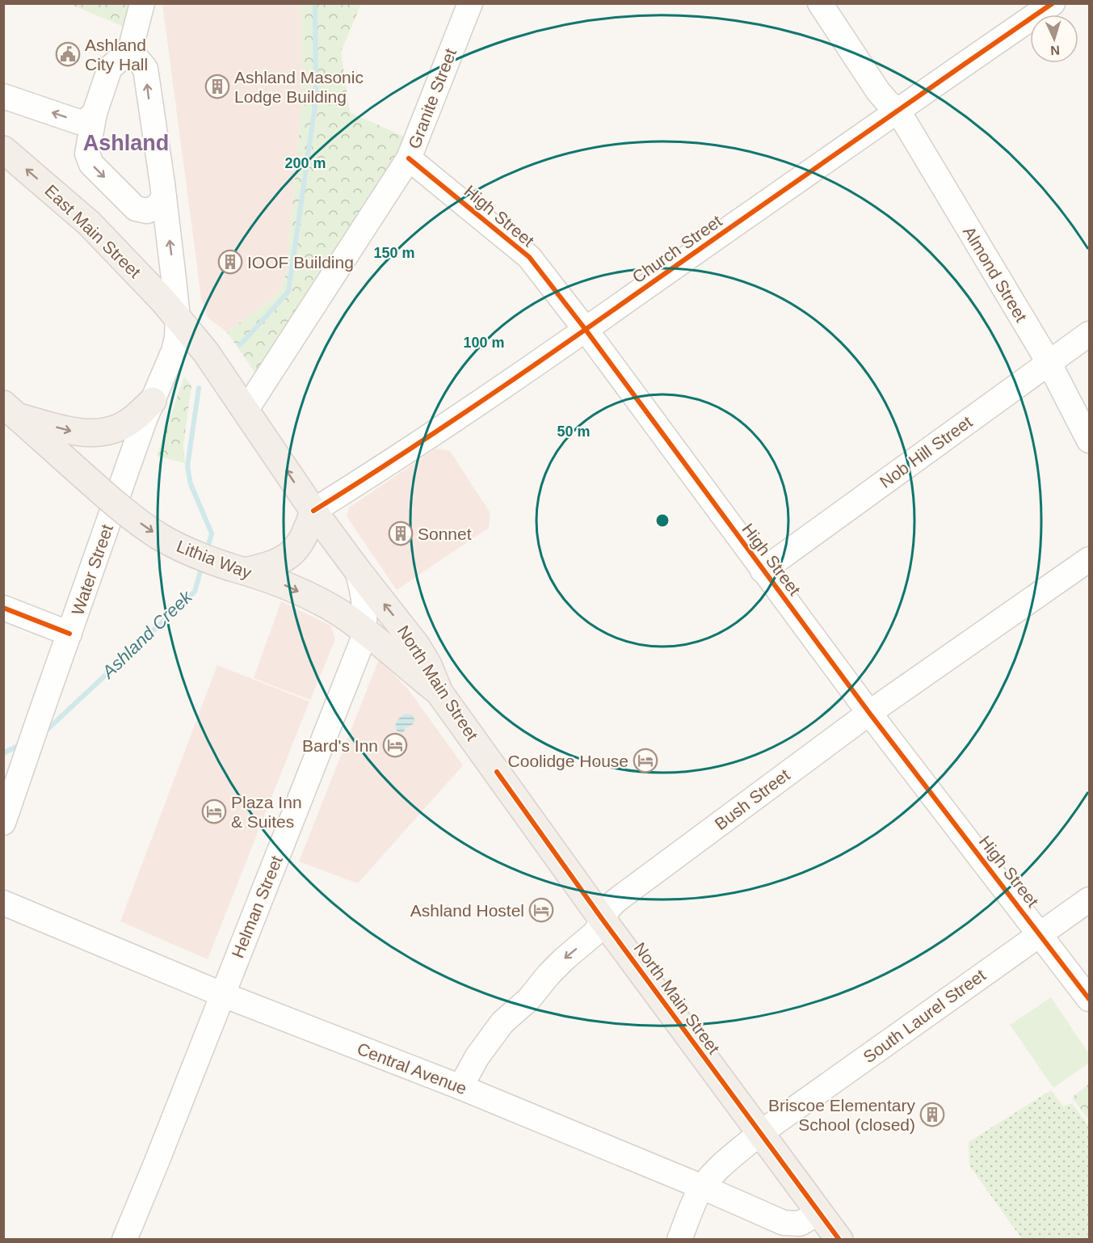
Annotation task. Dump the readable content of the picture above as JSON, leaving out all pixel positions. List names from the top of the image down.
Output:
{
  "streets": {
    "main road": ["East Main Street", "Lithia Way", "North Main Street"],
    "street": [
      "Granite Street",
      "High Street",
      "Church Street",
      "Almond Street",
      "Nob Hill Street",
      "Water Street",
      "Bush Street",
      "Helman Street",
      "South Laurel Street",
      "Central Avenue"
    ]
  },
  "crossings": [
    ["Granite Street", "High Street"],
    ["Granite Street", "North Main Street"],
    ["High Street", "Church Street"],
    ["High Street", "Nob Hill Street"],
    ["High Street", "Bush Street"],
    ["High Street", "South Laurel Street"],
    ["East Main Street", "Water Street"],
    ["East Main Street", "North Main Street"],
    ["Church Street", "Almond Street"],
    ["Church Street", "North Main Street"],
    ["Almond Street", "Nob Hill Street"],
    ["Lithia Way", "North Main Street"],
    ["Lithia Way", "Helman Street"],
    ["Water Street", "North Main Street"],
    ["North Main Street", "Bush Street"],
    ["North Main Street", "Helman Street"],
    ["North Main Street", "South Laurel Street"],
    ["North Main Street", "Central Avenue"],
    ["Bush Street", "Central Avenue"],
    ["Helman Street", "Central Avenue"],
    ["South Laurel Street", "Central Avenue"]
  ],
  "one_way": ["East Main Street", "Lithia Way"],
  "districts": ["Ashland"],
  "water": ["Ashland Creek"],
  "places": {
    "public building": ["Ashland City Hall"],
    "building": [
      "Ashland Masonic Lodge Building",
      "IOOF Building",
      "Sonnet",
      "Briscoe Elementary School (closed)"
    ],
    "hotel": [
      "Bard's Inn",
      "Coolidge House",
      "Plaza Inn & Suites",
      "Ashland Hostel"
    ]
  },
  "north": "bottom",
  "rings": [
    "200 m",
    "150 m",
    "100 m",
    "50 m"
  ]
}
